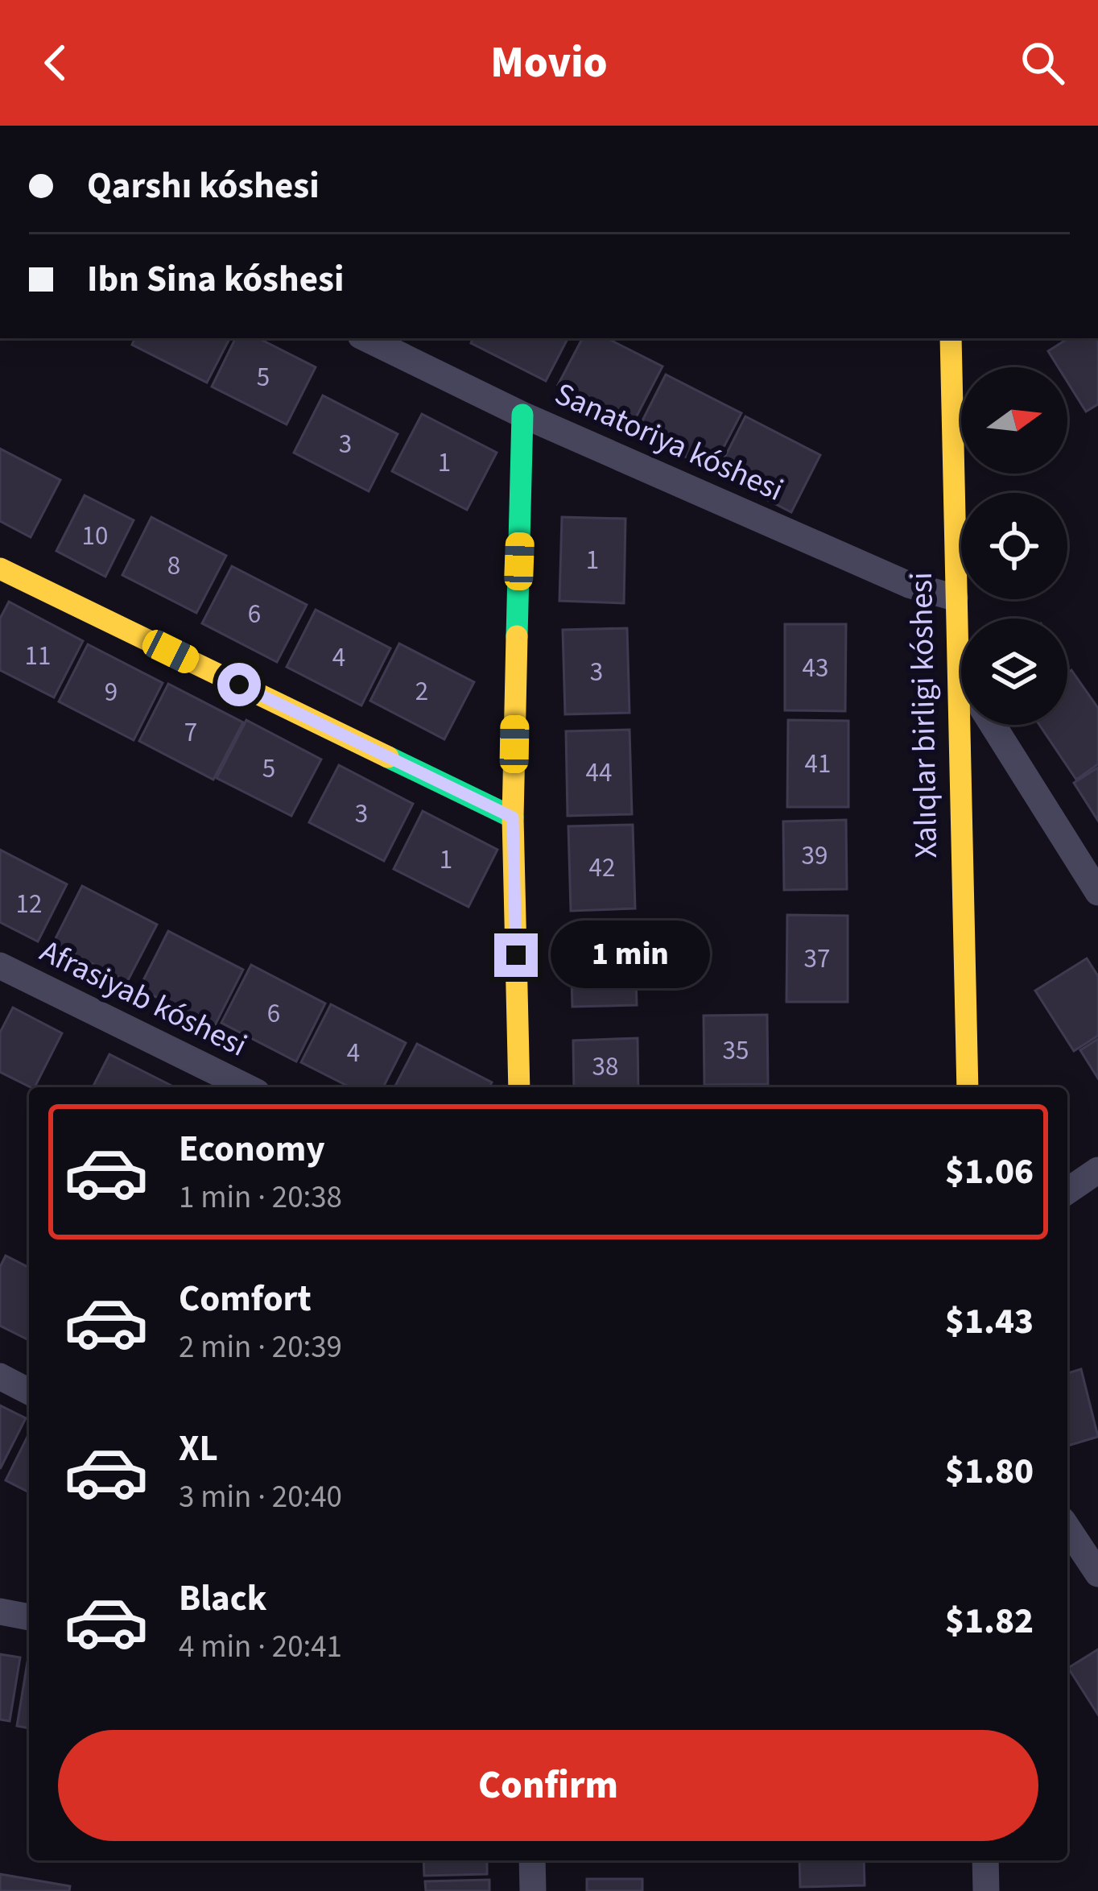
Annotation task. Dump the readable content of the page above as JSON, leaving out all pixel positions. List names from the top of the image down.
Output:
{
  "streets": {
    "street": ["Sanatoriya kóshesi", "Xalıqlar birligi kóshesi", "Afrasiyab kóshesi"]
  },
  "crossings": [
    ["Sanatoriya kóshesi", "Xalıqlar birligi kóshesi"]
  ],
  "house_numbers": [
    "5",
    "3",
    "1",
    "10",
    "1",
    "8",
    "6",
    "11",
    "4",
    "43",
    "3",
    "2",
    "9",
    "7",
    "41",
    "5",
    "44",
    "3",
    "39",
    "1",
    "42",
    "12",
    "37",
    "6",
    "35",
    "4",
    "38"
  ],
  "north": "right",
  "page": {
    "header": "Movio",
    "banner": ["Qarshı kóshesi", "Ibn Sina kóshesi"],
    "bubble": "1 min",
    "list": [
      {
        "name": "Economy",
        "note": "1 min · 20:38",
        "value": "$1.06"
      },
      {
        "name": "Comfort",
        "note": "2 min · 20:39",
        "value": "$1.43"
      },
      {
        "name": "XL",
        "note": "3 min · 20:40",
        "value": "$1.80"
      },
      {
        "name": "Black",
        "note": "4 min · 20:41",
        "value": "$1.82"
      }
    ],
    "buttons": "Confirm"
  }
}
